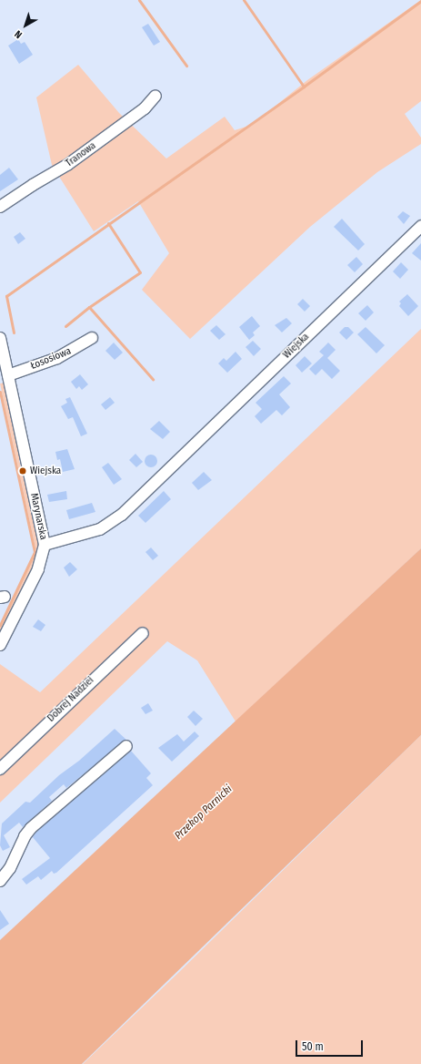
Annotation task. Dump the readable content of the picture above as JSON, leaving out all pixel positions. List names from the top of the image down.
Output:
{
  "streets": {
    "street": [
      "Tranowa",
      "Wiejska",
      "Łososiowa",
      "Marynarska",
      "Dobrej Nadziei"
    ]
  },
  "crossings": [
    ["Wiejska", "Marynarska"],
    ["Łososiowa", "Marynarska"]
  ],
  "water": ["Przekop Parnicki"],
  "places": ["Wiejska"],
  "scale_bar": "50 m",
  "north": "bottom left"
}
